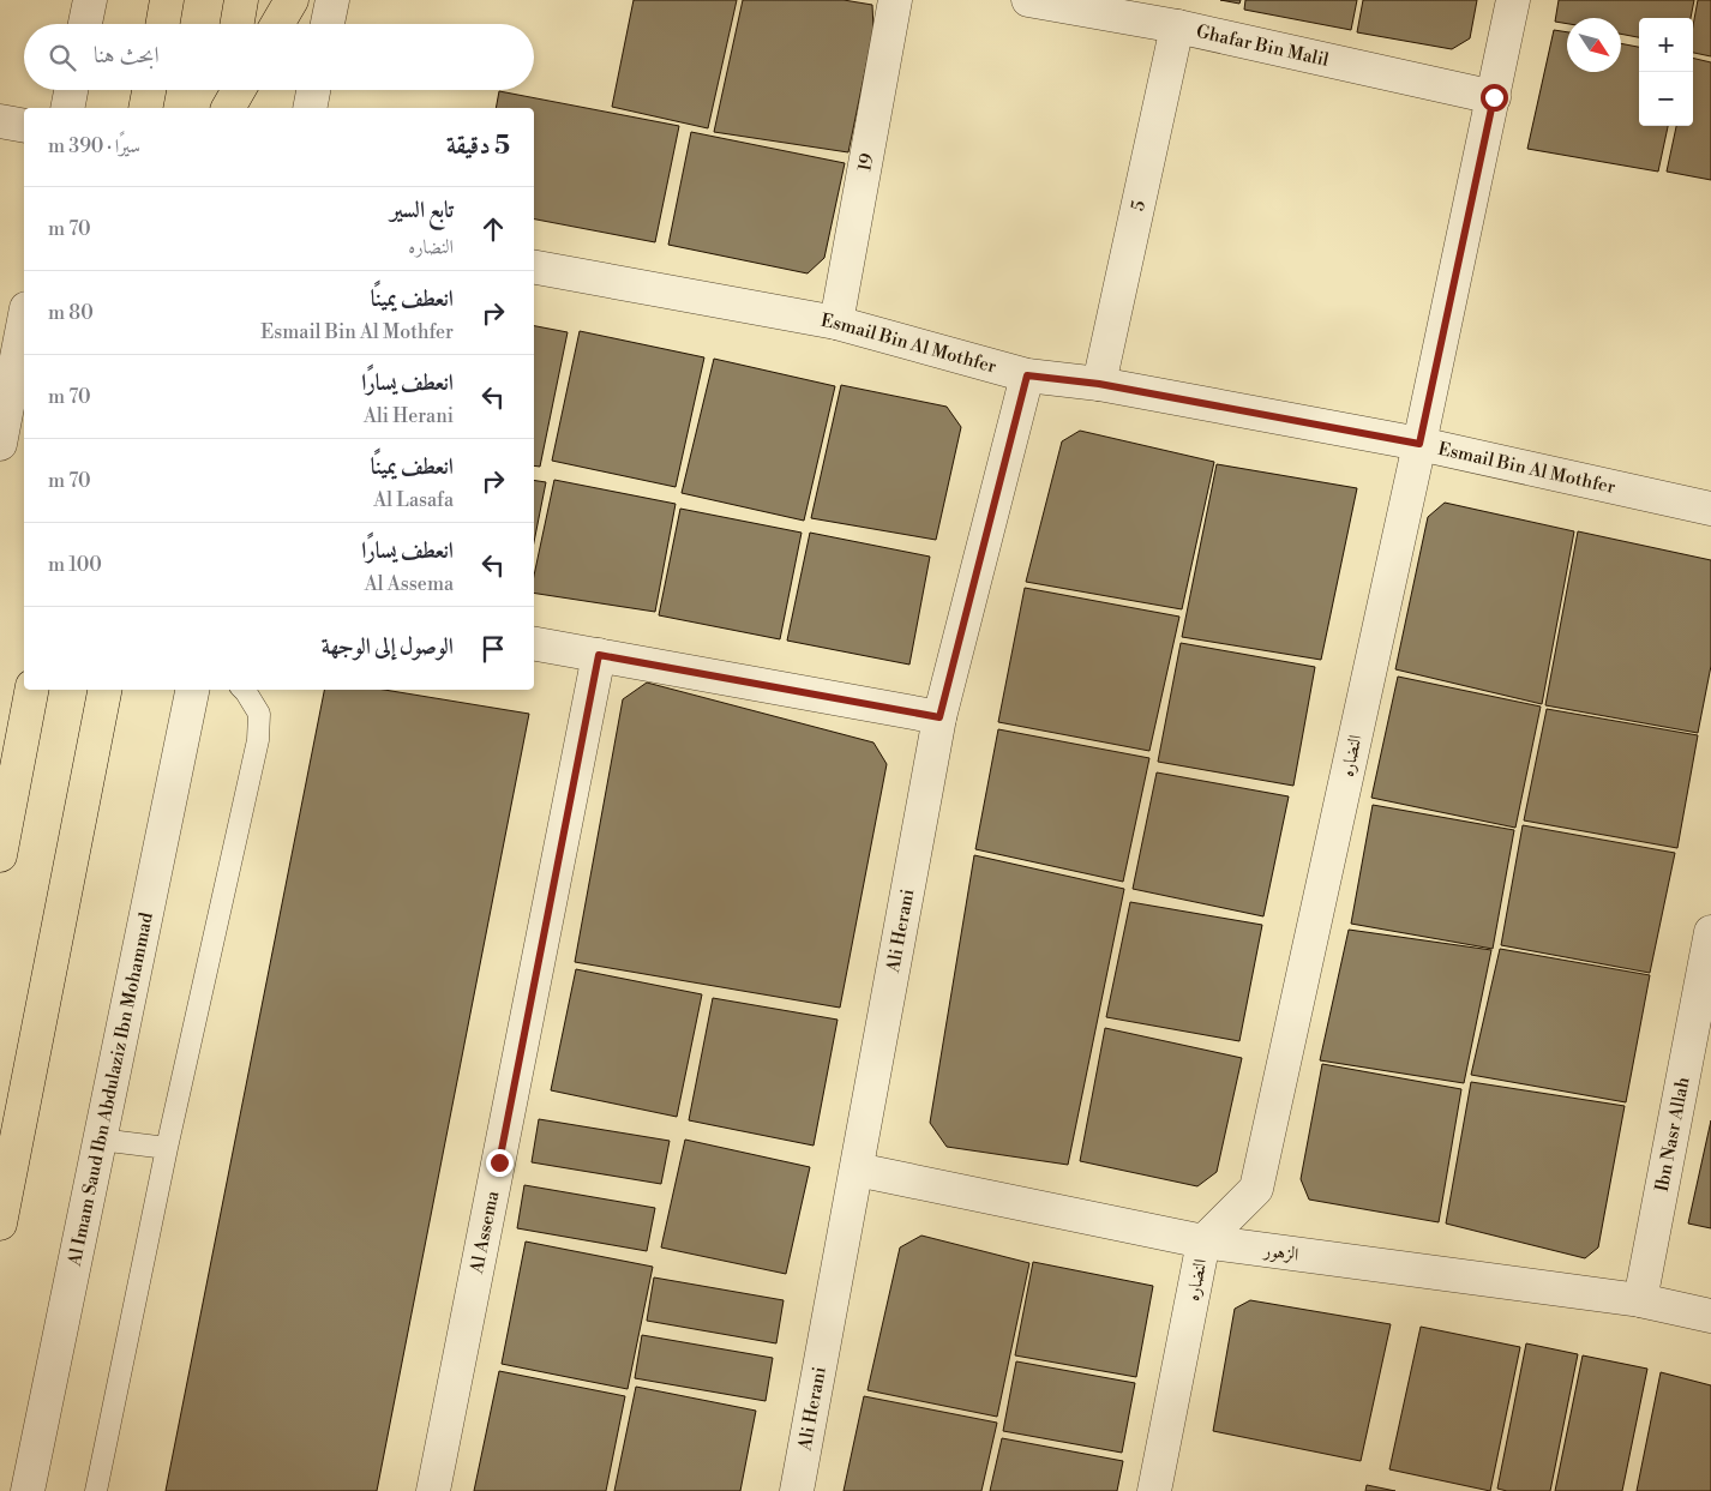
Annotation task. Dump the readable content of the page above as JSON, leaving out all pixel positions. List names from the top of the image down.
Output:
{
  "streets": {
    "street": [
      "Ghafar Bin Malil",
      "19",
      "5",
      "Esmail Bin Al Mothfer",
      "النضاره",
      "Ali Herani",
      "Al Imam Saud Ibn Abdulaziz Ibn Mohammad",
      "Ibn Nasr Allah",
      "Al Assema",
      "الزهور"
    ]
  },
  "crossings": [
    ["Ghafar Bin Malil", "5"],
    ["Ghafar Bin Malil", "النضاره"],
    ["19", "Esmail Bin Al Mothfer"],
    ["5", "Esmail Bin Al Mothfer"],
    ["Esmail Bin Al Mothfer", "النضاره"],
    ["Esmail Bin Al Mothfer", "Ali Herani"],
    ["النضاره", "الزهور"],
    ["Ali Herani", "الزهور"],
    ["Ibn Nasr Allah", "الزهور"]
  ],
  "north": "bottom right",
  "page": {
    "map_buttons": ["+", "−"],
    "search": "ابحث هنا",
    "heading": ["5 دقيقة", "سيرًا · 390 m"],
    "list": [
      ["تابع السير", "النضاره", "70 m"],
      ["انعطف يمينًا", "Esmail Bin Al Mothfer", "80 m"],
      ["انعطف يسارًا", "Ali Herani", "70 m"],
      ["انعطف يمينًا", "Al Lasafa", "70 m"],
      ["انعطف يسارًا", "Al Assema", "100 m"],
      "الوصول إلى الوجهة"
    ]
  }
}
